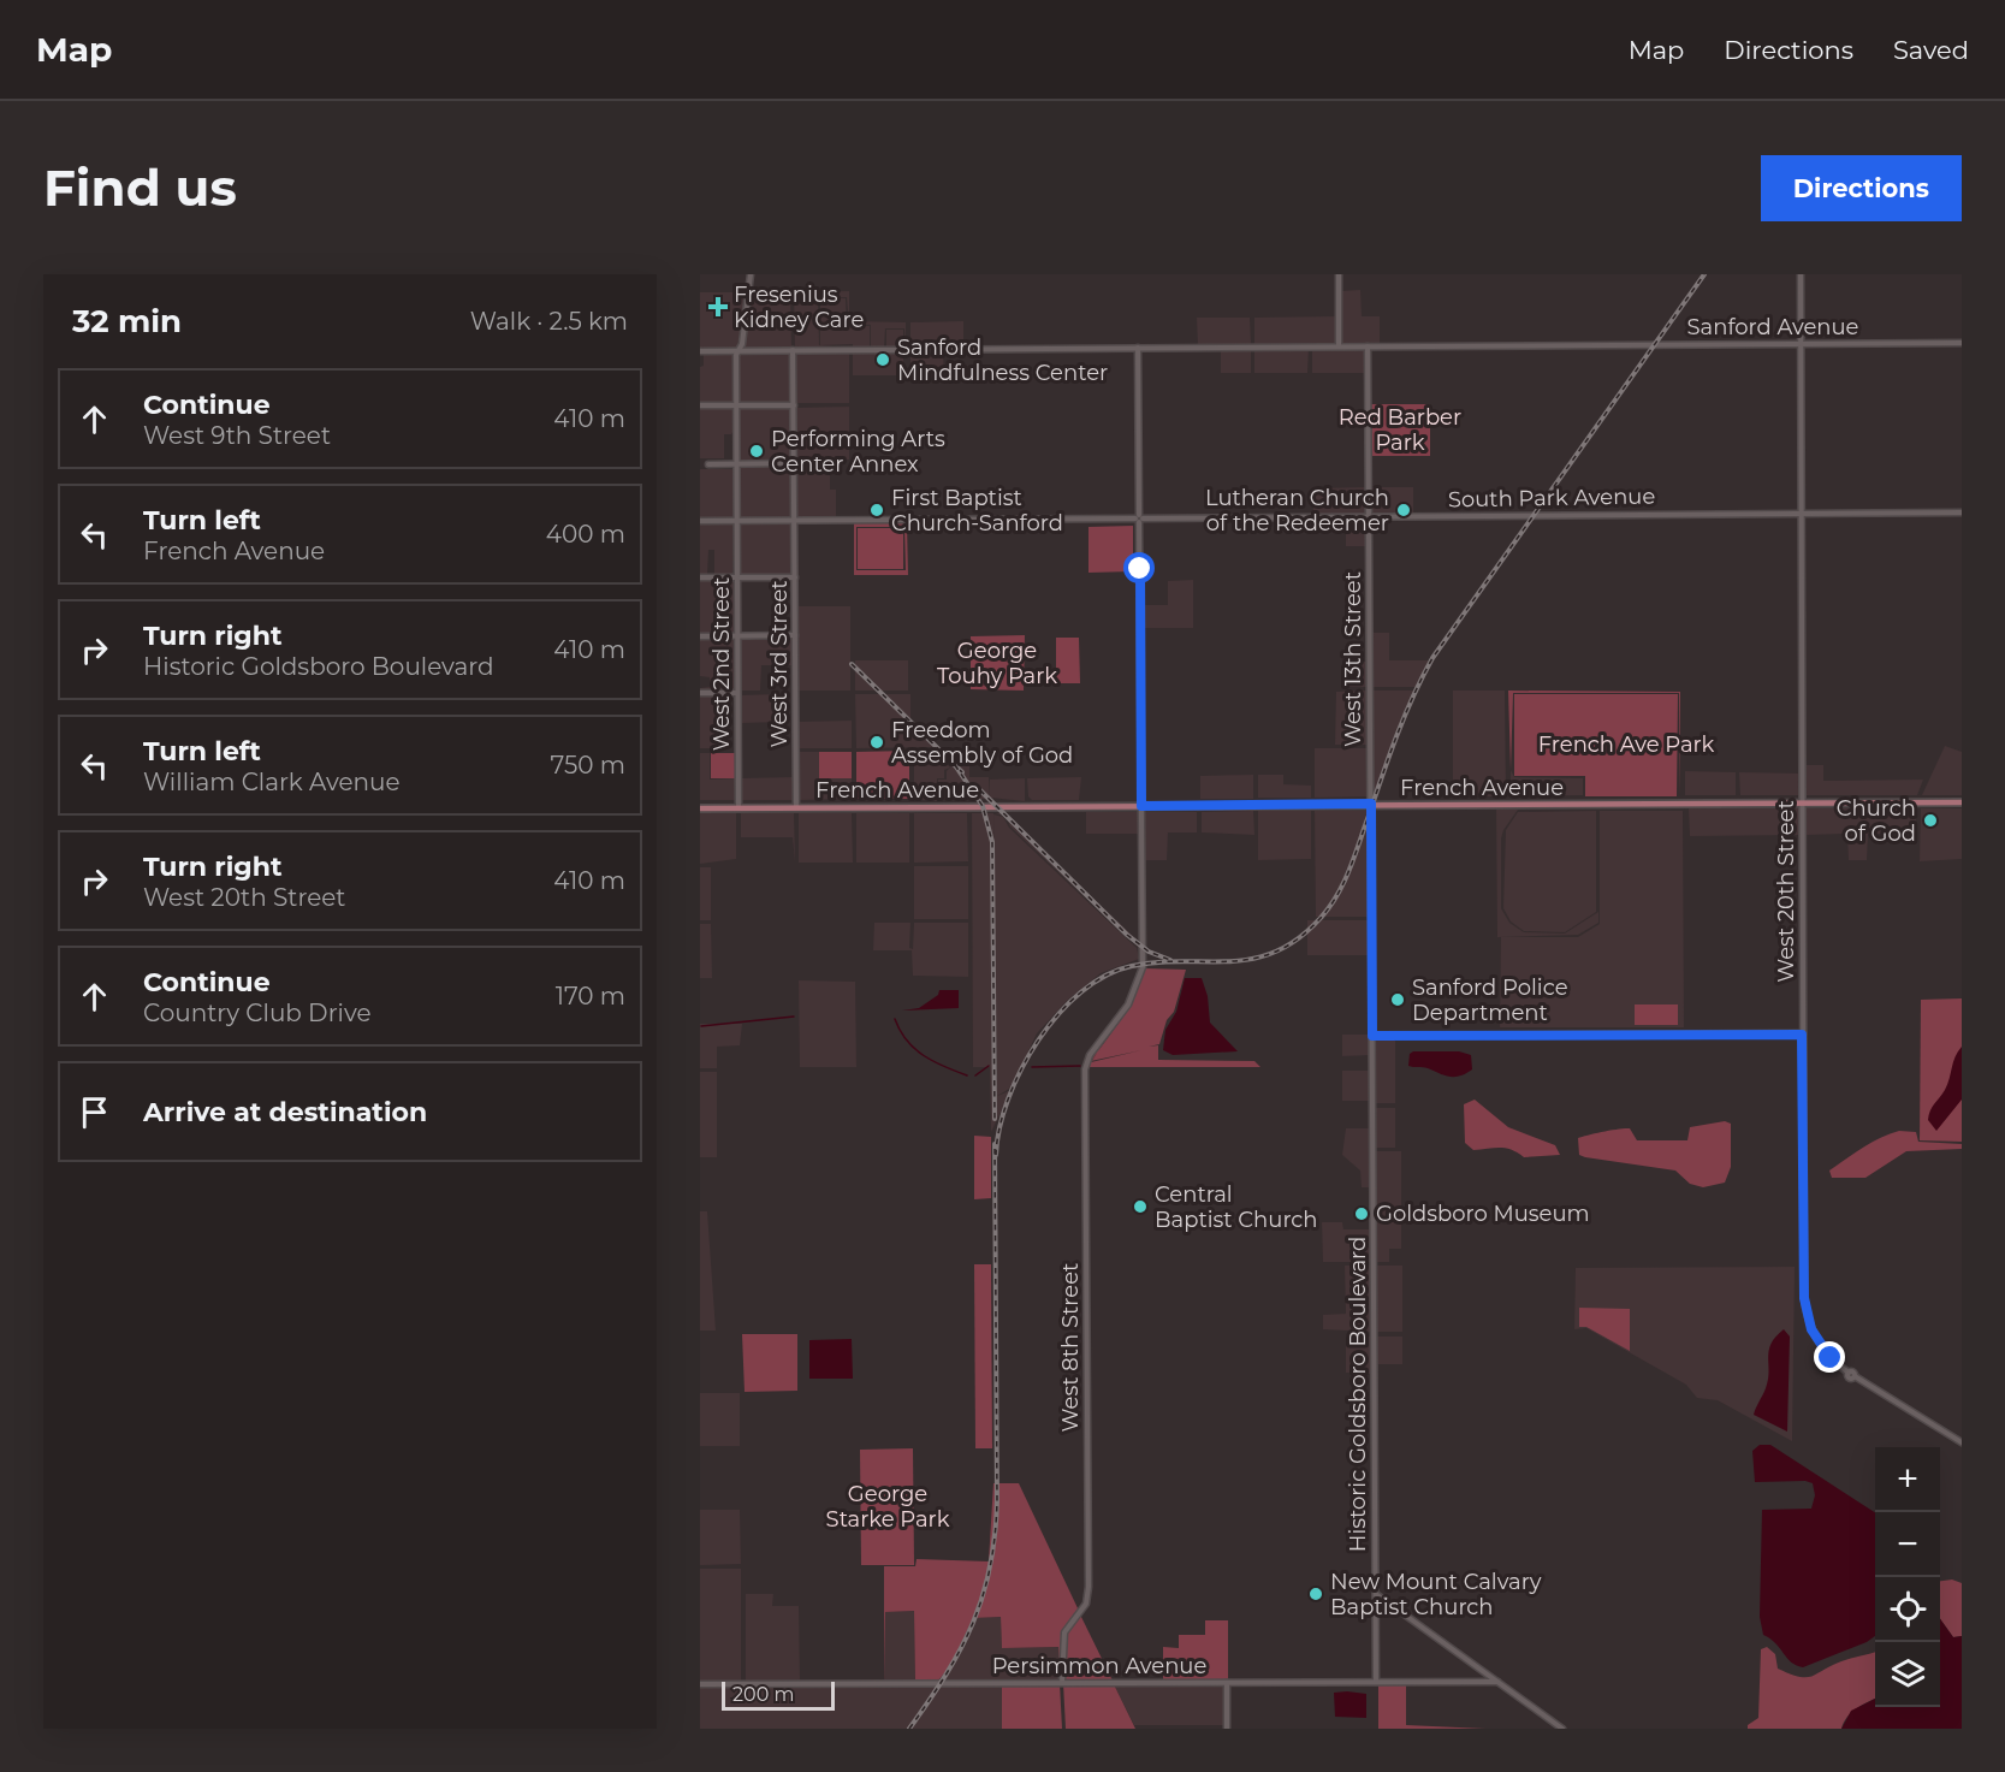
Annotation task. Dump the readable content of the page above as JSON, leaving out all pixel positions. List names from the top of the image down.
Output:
{
  "streets": {
    "main road": ["French Avenue"],
    "street": [
      "Sanford Avenue",
      "South Park Avenue",
      "West 13th Street",
      "West 2nd Street",
      "West 3rd Street",
      "West 20th Street",
      "West 8th Street",
      "Historic Goldsboro Boulevard",
      "Persimmon Avenue"
    ]
  },
  "crossings": [
    ["Sanford Avenue", "West 13th Street"],
    ["Sanford Avenue", "West 2nd Street"],
    ["Sanford Avenue", "West 3rd Street"],
    ["Sanford Avenue", "West 20th Street"],
    ["Sanford Avenue", "West 8th Street"],
    ["South Park Avenue", "West 13th Street"],
    ["South Park Avenue", "West 2nd Street"],
    ["South Park Avenue", "West 3rd Street"],
    ["South Park Avenue", "West 20th Street"],
    ["South Park Avenue", "West 8th Street"],
    ["West 13th Street", "French Avenue"],
    ["West 13th Street", "Historic Goldsboro Boulevard"],
    ["West 2nd Street", "French Avenue"],
    ["West 3rd Street", "French Avenue"],
    ["French Avenue", "West 20th Street"],
    ["French Avenue", "West 8th Street"],
    ["French Avenue", "Historic Goldsboro Boulevard"],
    ["West 8th Street", "Persimmon Avenue"],
    ["Historic Goldsboro Boulevard", "Persimmon Avenue"]
  ],
  "parks": [
    "Red Barber Park",
    "George Touhy Park",
    "French Ave Park",
    "George Starke Park"
  ],
  "places": {
    "health": ["Fresenius Kidney Care"],
    "other": [
      "Sanford Mindfulness Center",
      "Performing Arts Center Annex",
      "First Baptist Church-Sanford",
      "Lutheran Church of the Redeemer",
      "Freedom Assembly of God",
      "Church of God",
      "Sanford Police Department",
      "Central Baptist Church",
      "Goldsboro Museum",
      "New Mount Calvary Baptist Church"
    ]
  },
  "scale_bar": "200 m",
  "page": {
    "header": "Map",
    "nav": ["Map", "Directions", "Saved"],
    "buttons": "Directions",
    "title": "Find us",
    "heading": ["32 min", "Walk · 2.5 km"],
    "list": [
      ["Continue", "West 9th Street", "410 m"],
      ["Turn left", "French Avenue", "400 m"],
      ["Turn right", "Historic Goldsboro Boulevard", "410 m"],
      ["Turn left", "William Clark Avenue", "750 m"],
      ["Turn right", "West 20th Street", "410 m"],
      ["Continue", "Country Club Drive", "170 m"],
      "Arrive at destination"
    ],
    "map_buttons": ["+", "−"],
    "scale": "200 m"
  }
}
